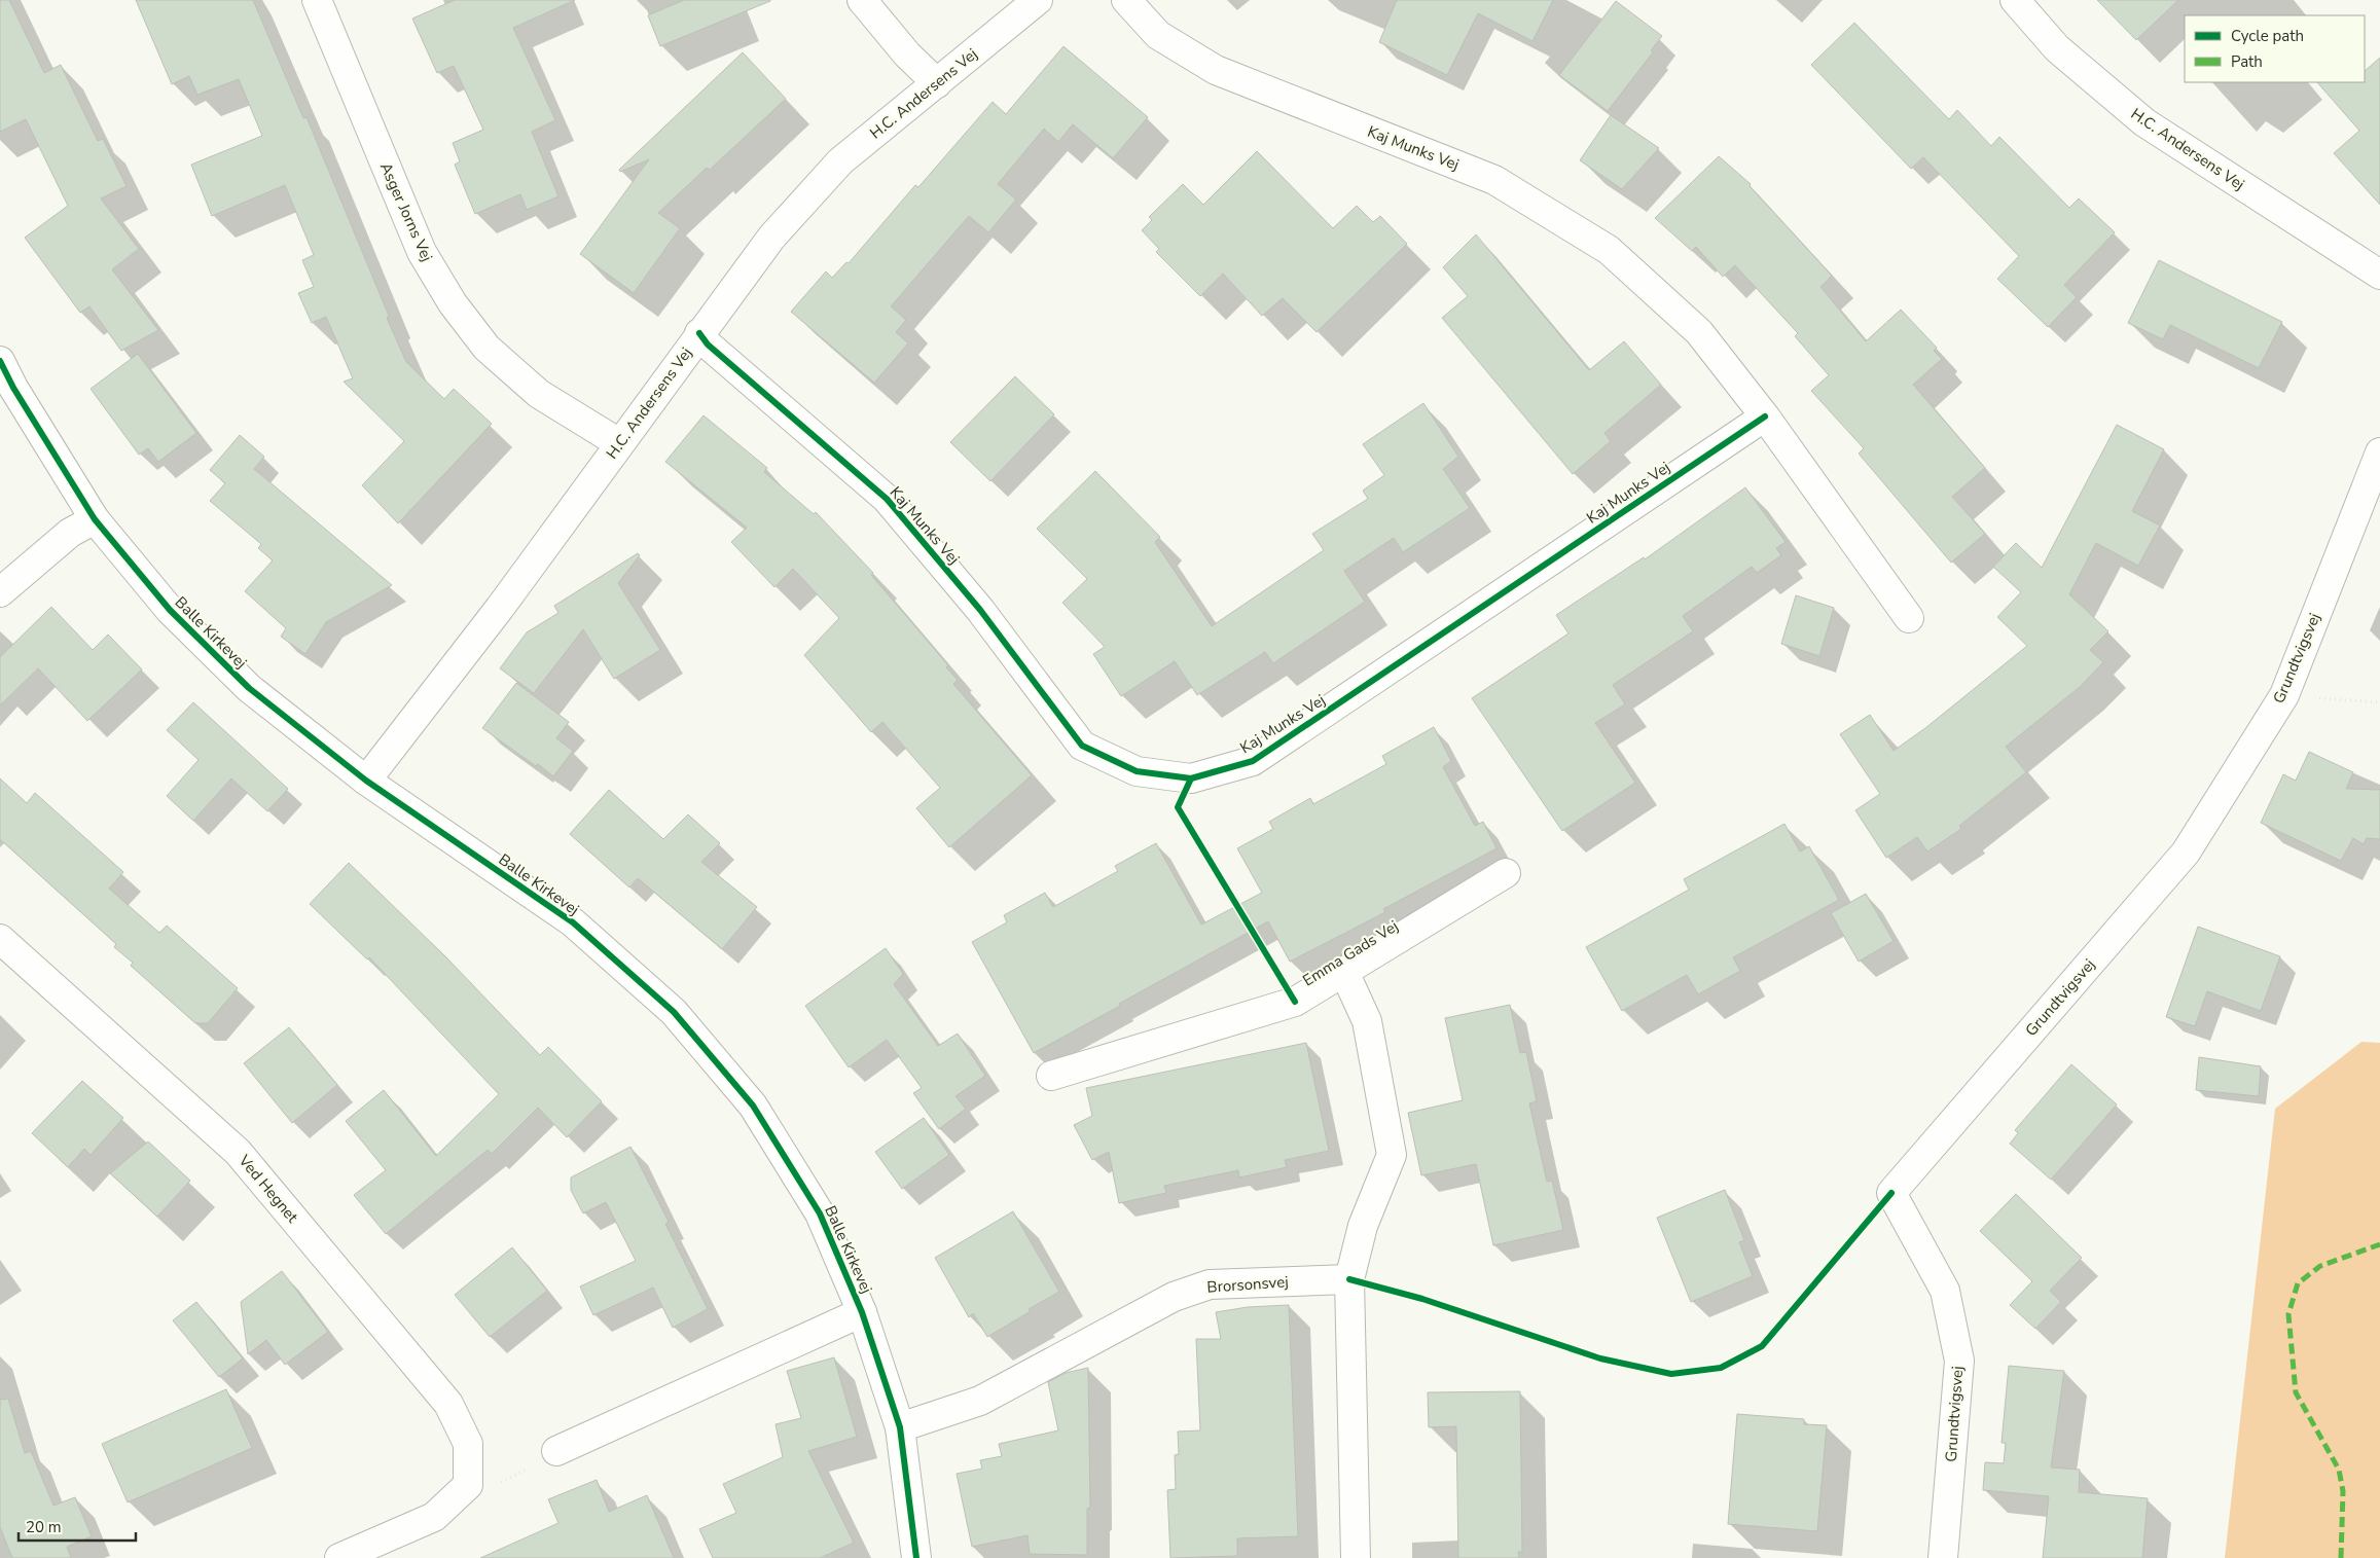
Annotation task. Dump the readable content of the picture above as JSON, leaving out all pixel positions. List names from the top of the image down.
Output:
{
  "streets": {
    "street": [
      "H.C. Andersens Vej",
      "Kaj Munks Vej",
      "Asger Jorns Vej",
      "Balle Kirkevej",
      "Grundtvigsvej",
      "Emma Gads Vej",
      "Ved Hegnet",
      "Brorsonsvej"
    ]
  },
  "crossings": [
    ["H.C. Andersens Vej", "Kaj Munks Vej"],
    ["H.C. Andersens Vej", "Asger Jorns Vej"],
    ["H.C. Andersens Vej", "Balle Kirkevej"],
    ["Balle Kirkevej", "Brorsonsvej"],
    ["Emma Gads Vej", "Brorsonsvej"]
  ],
  "legend": ["Cycle path", "Path"],
  "scale_bar": "20 m"
}
